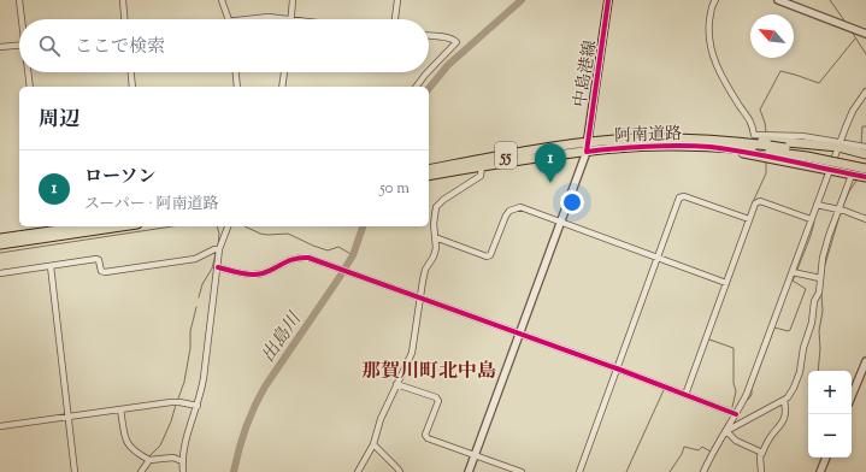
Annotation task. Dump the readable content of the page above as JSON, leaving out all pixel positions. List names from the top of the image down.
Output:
{
  "streets": {
    "highway": ["阿南道路", "55"],
    "main road": ["中島港線"]
  },
  "crossings": [
    ["中島港線", "阿南道路"],
    ["阿南道路", "55"]
  ],
  "districts": ["那賀川町北中島"],
  "water": ["出島川"],
  "north": "top left",
  "page": {
    "search": "ここで検索",
    "heading": "周辺",
    "pins": "1",
    "list": [
      {
        "mark": "1",
        "name": "ローソン",
        "note": "スーパー · 阿南道路",
        "value": "50 m"
      }
    ],
    "map_buttons": ["+", "−"]
  }
}
